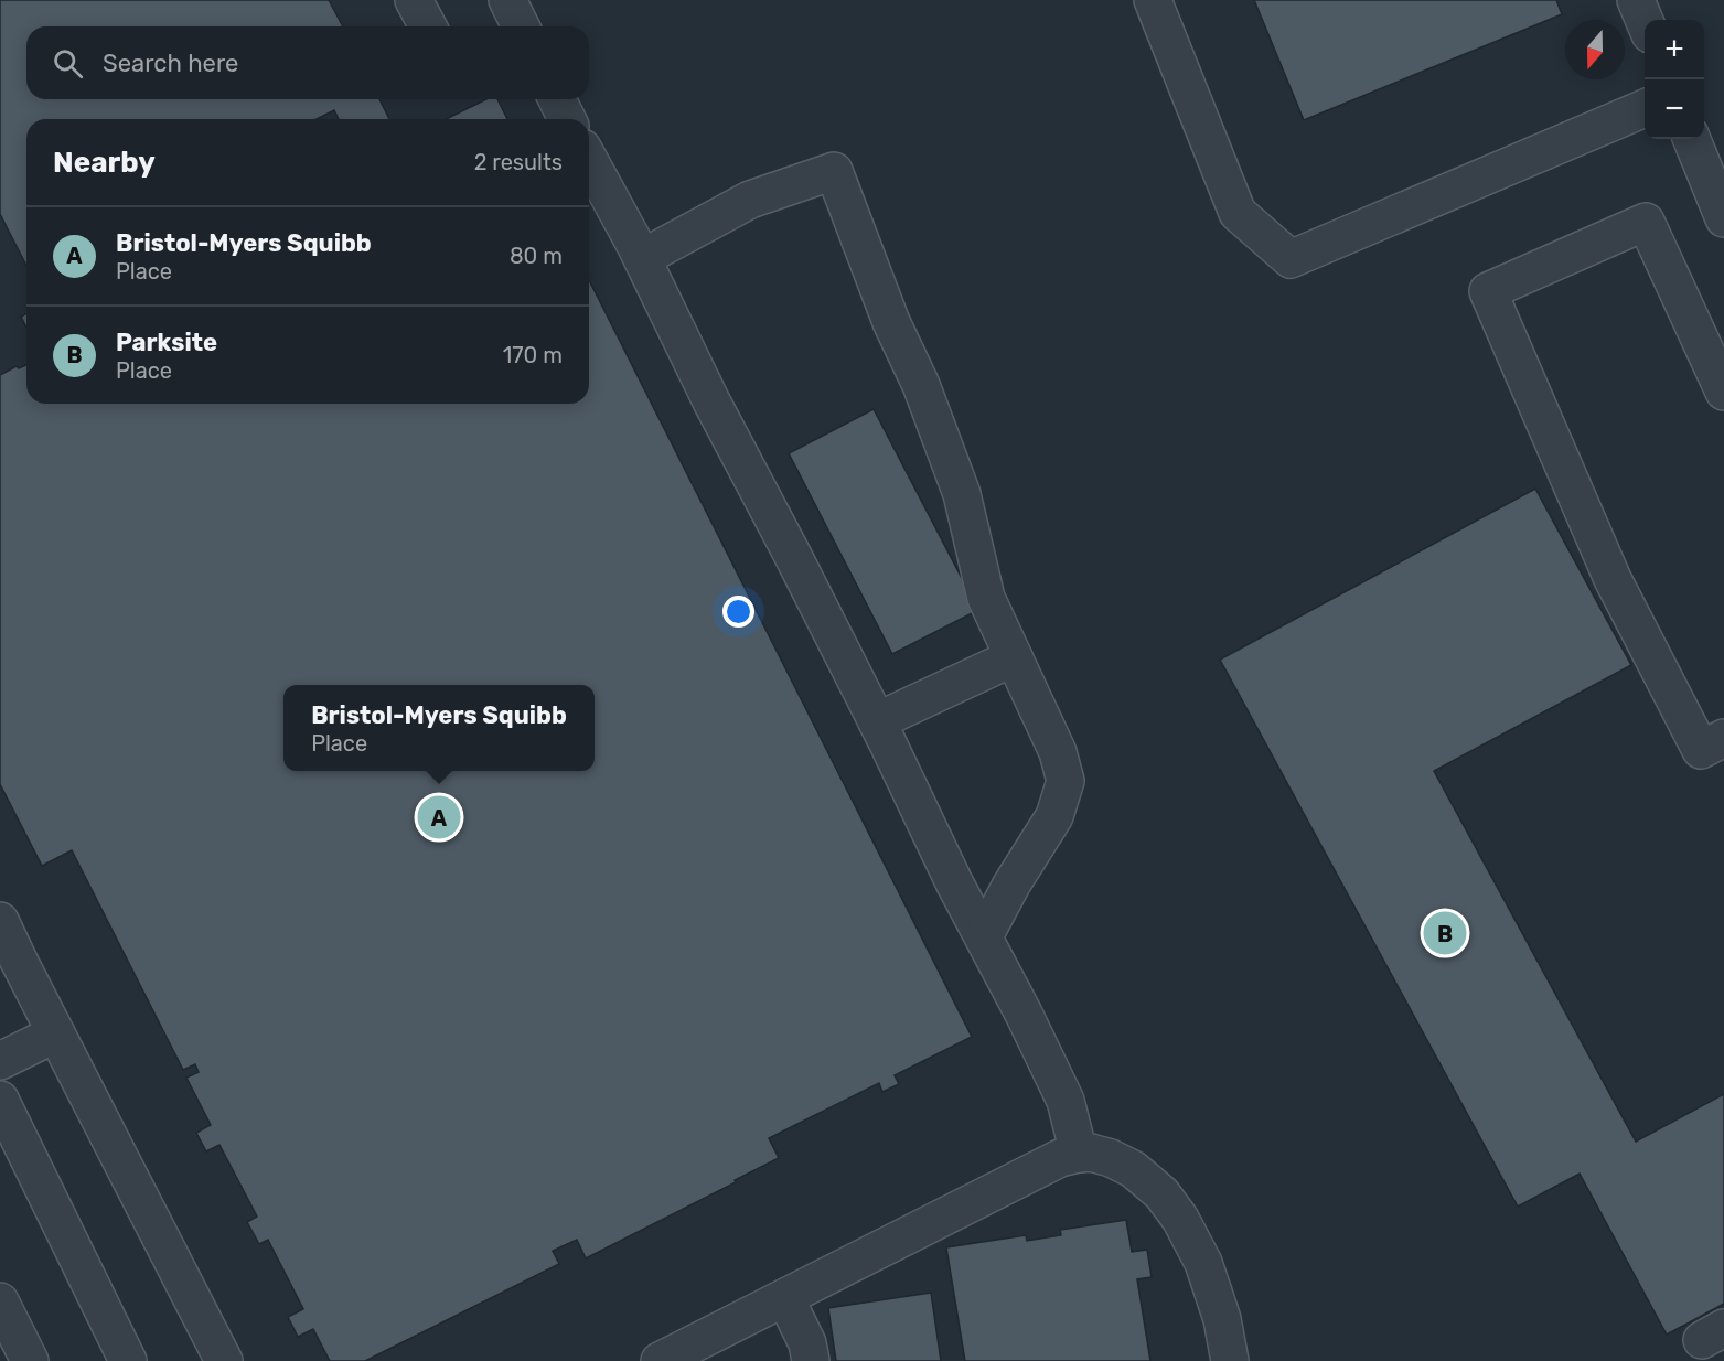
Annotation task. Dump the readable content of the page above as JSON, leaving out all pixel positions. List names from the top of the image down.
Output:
{
  "north": "bottom",
  "page": {
    "map_buttons": ["+", "−"],
    "search": "Search here",
    "heading": ["Nearby", "2 results"],
    "list": [
      {
        "mark": "A",
        "name": "Bristol-Myers Squibb",
        "note": "Place",
        "value": "80 m"
      },
      {
        "mark": "B",
        "name": "Parksite",
        "note": "Place",
        "value": "170 m"
      }
    ],
    "popup": ["Bristol-Myers Squibb", "Place"],
    "pins": ["A", "B"]
  }
}
